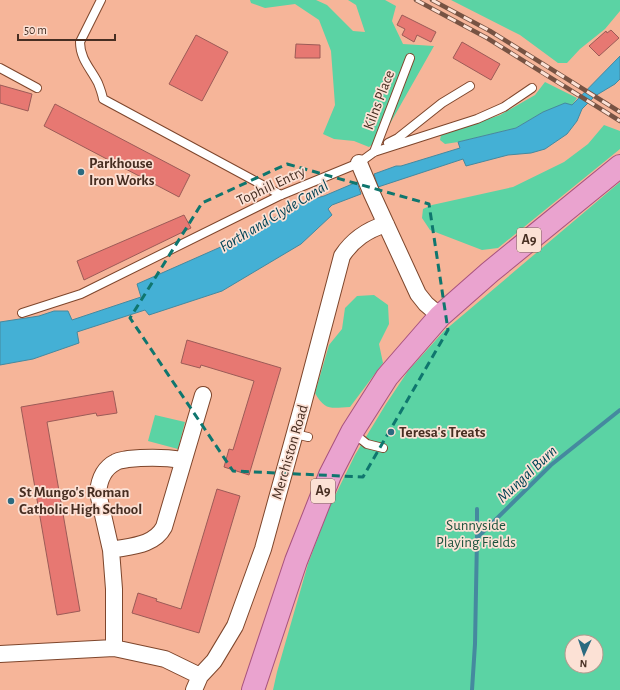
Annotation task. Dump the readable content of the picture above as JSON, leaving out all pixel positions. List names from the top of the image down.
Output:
{
  "streets": {
    "main road": ["A9"],
    "street": ["Merchiston Road"],
    "lane": ["Kilns Place", "Tophill Entry"]
  },
  "crossings": [
    ["Kilns Place", "Tophill Entry"]
  ],
  "water": ["Forth and Clyde Canal", "Mungal Burn"],
  "parks": ["Sunnyside Playing Fields"],
  "places": ["Parkhouse Iron Works", "Teresa's Treats", "St Mungo's Roman Catholic High School"],
  "scale_bar": "50 m",
  "north": "bottom"
}
